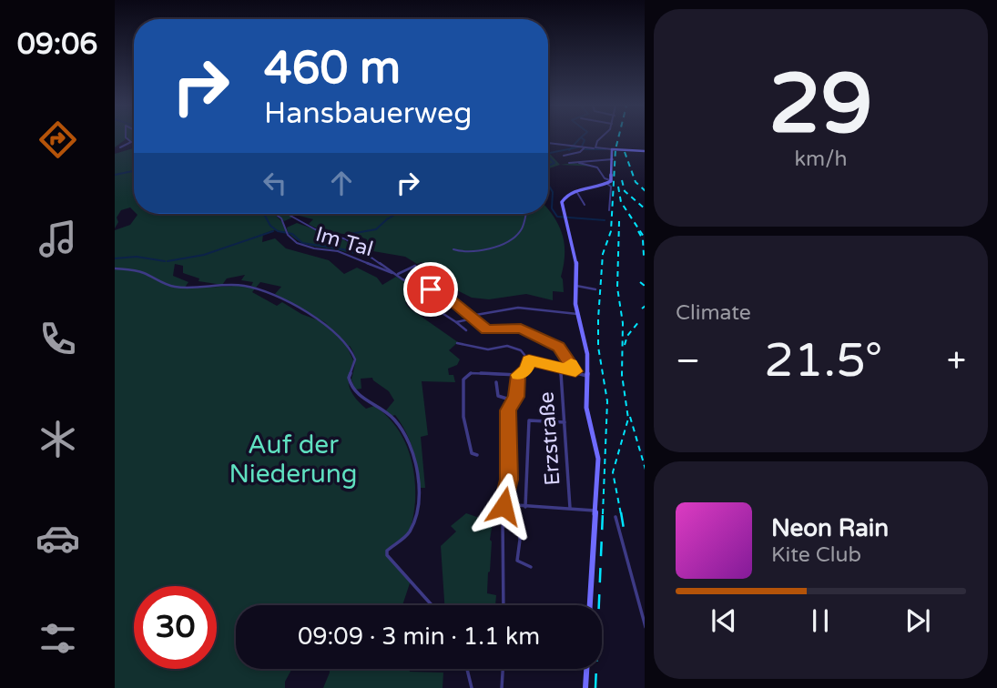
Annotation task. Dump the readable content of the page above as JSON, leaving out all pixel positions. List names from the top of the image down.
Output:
{
  "streets": {
    "street": ["Im Tal", "Erzstraße"]
  },
  "parks": ["Auf der Niederung"],
  "page": {
    "tabs": "09:06",
    "tile": [
      ["29", "km/h"],
      "Climate"
    ],
    "turn": ["460 m", "Hansbauerweg"],
    "heat": ["−", "21.5°", "+"],
    "song": ["Neon Rain", "Kite Club"],
    "limit": "30",
    "trip": "09:09 · 3 min · 1.1 km"
  }
}
